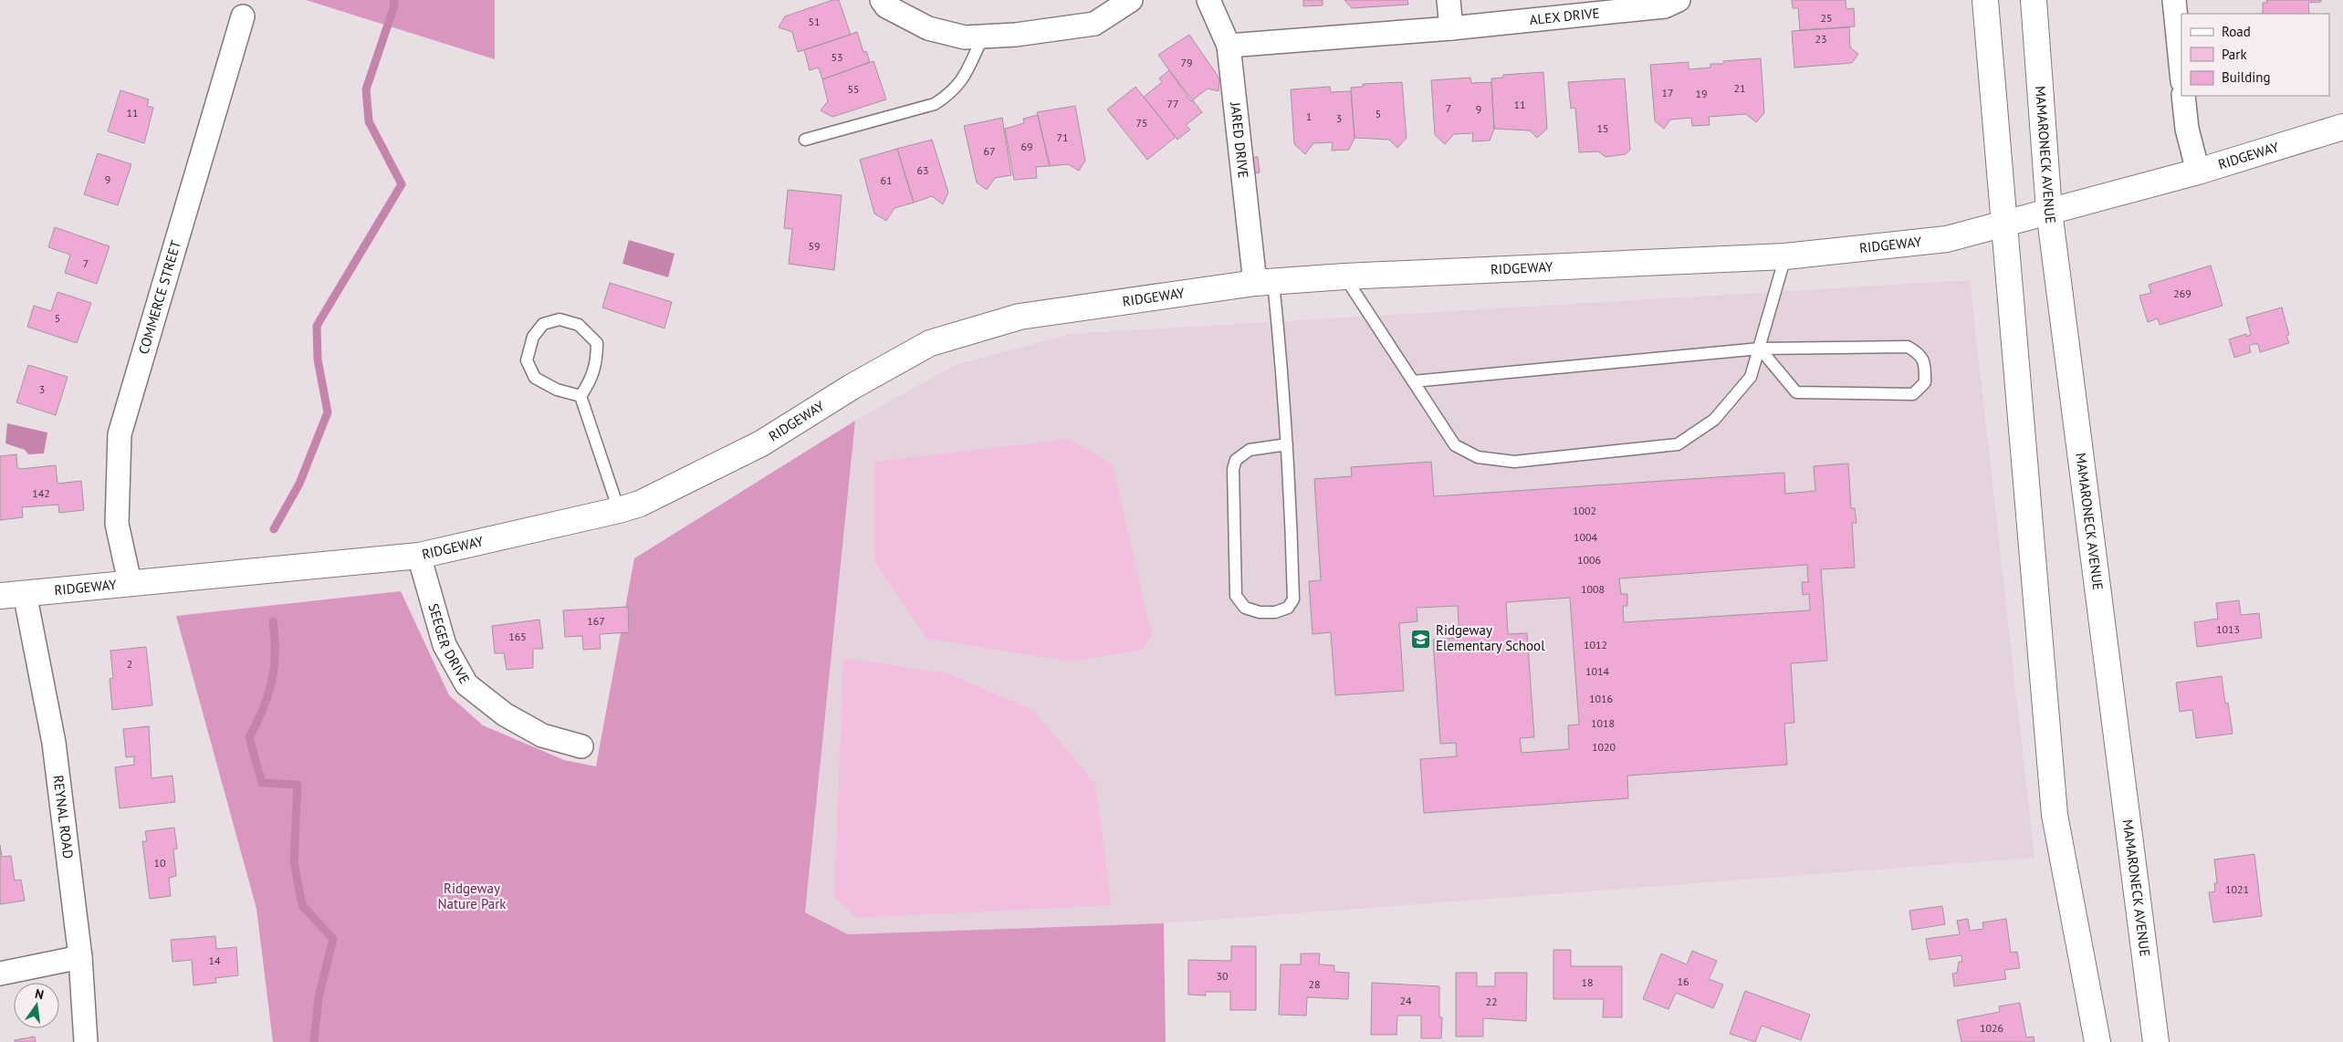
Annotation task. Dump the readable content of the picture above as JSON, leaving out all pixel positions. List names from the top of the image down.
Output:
{
  "streets": {
    "street": [
      "ALEX DRIVE",
      "JARED DRIVE",
      "MAMARONECK AVENUE",
      "RIDGEWAY",
      "COMMERCE STREET",
      "SEEGER DRIVE",
      "REYNAL ROAD"
    ]
  },
  "crossings": [
    ["ALEX DRIVE", "JARED DRIVE"],
    ["JARED DRIVE", "RIDGEWAY"],
    ["MAMARONECK AVENUE", "RIDGEWAY"],
    ["RIDGEWAY", "COMMERCE STREET"],
    ["RIDGEWAY", "SEEGER DRIVE"],
    ["RIDGEWAY", "REYNAL ROAD"]
  ],
  "parks": ["Ridgeway Nature Park"],
  "places": {
    "school or university": ["Ridgeway Elementary School"]
  },
  "house_numbers": [
    "25",
    "51",
    "23",
    "53",
    "79",
    "21",
    "55",
    "17",
    "19",
    "77",
    "11",
    "7",
    "9",
    "11",
    "5",
    "1",
    "3",
    "75",
    "15",
    "71",
    "69",
    "67",
    "63",
    "9",
    "61",
    "59",
    "7",
    "269",
    "5",
    "3",
    "142",
    "1002",
    "1004",
    "1006",
    "1008",
    "167",
    "1013",
    "165",
    "1012",
    "2",
    "1014",
    "1016",
    "1018",
    "1020",
    "10",
    "1021",
    "14",
    "30",
    "16",
    "18",
    "28",
    "24",
    "22",
    "1026"
  ],
  "legend": ["Road", "Park", "Building"],
  "north": "top"
}
